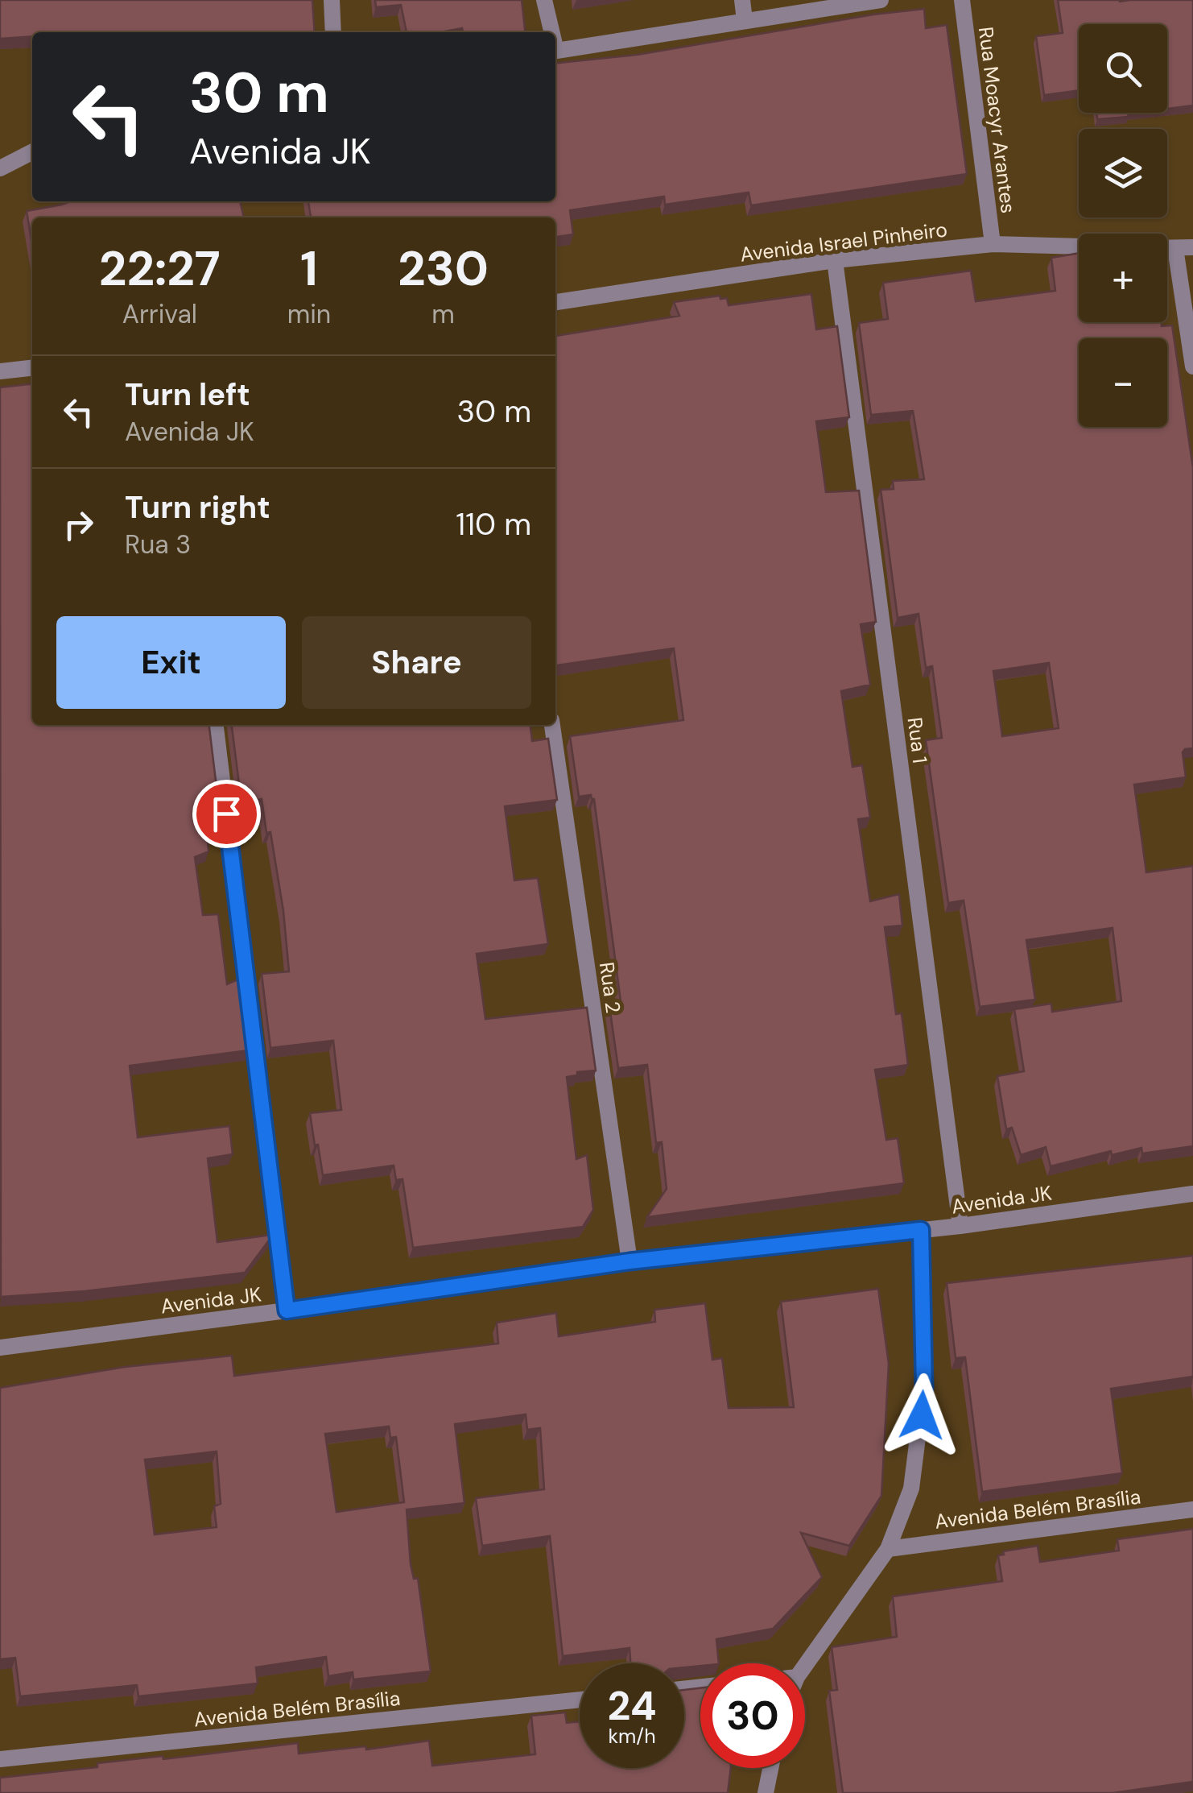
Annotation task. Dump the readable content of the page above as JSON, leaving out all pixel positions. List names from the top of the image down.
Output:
{
  "streets": {
    "street": [
      "Rua Moacyr Arantes",
      "Avenida Israel Pinheiro",
      "Rua 1",
      "Rua 2",
      "Avenida JK",
      "Avenida Belém Brasília"
    ]
  },
  "crossings": [
    ["Rua Moacyr Arantes", "Avenida Israel Pinheiro"],
    ["Avenida Israel Pinheiro", "Rua 1"],
    ["Rua 1", "Avenida JK"],
    ["Rua 2", "Avenida JK"]
  ],
  "page": {
    "map_buttons": ["+", "−"],
    "turn": ["30 m", "Avenida JK"],
    "eta": [
      "22:27",
      "Arrival",
      "1",
      "min",
      "230",
      "m"
    ],
    "list": [
      {
        "name": "Turn left",
        "note": "Avenida JK",
        "value": "30 m"
      },
      {
        "name": "Turn right",
        "note": "Rua 3",
        "value": "110 m"
      }
    ],
    "buttons": ["Exit", "Share"],
    "speed": "24 km/h",
    "limit": "30"
  }
}
